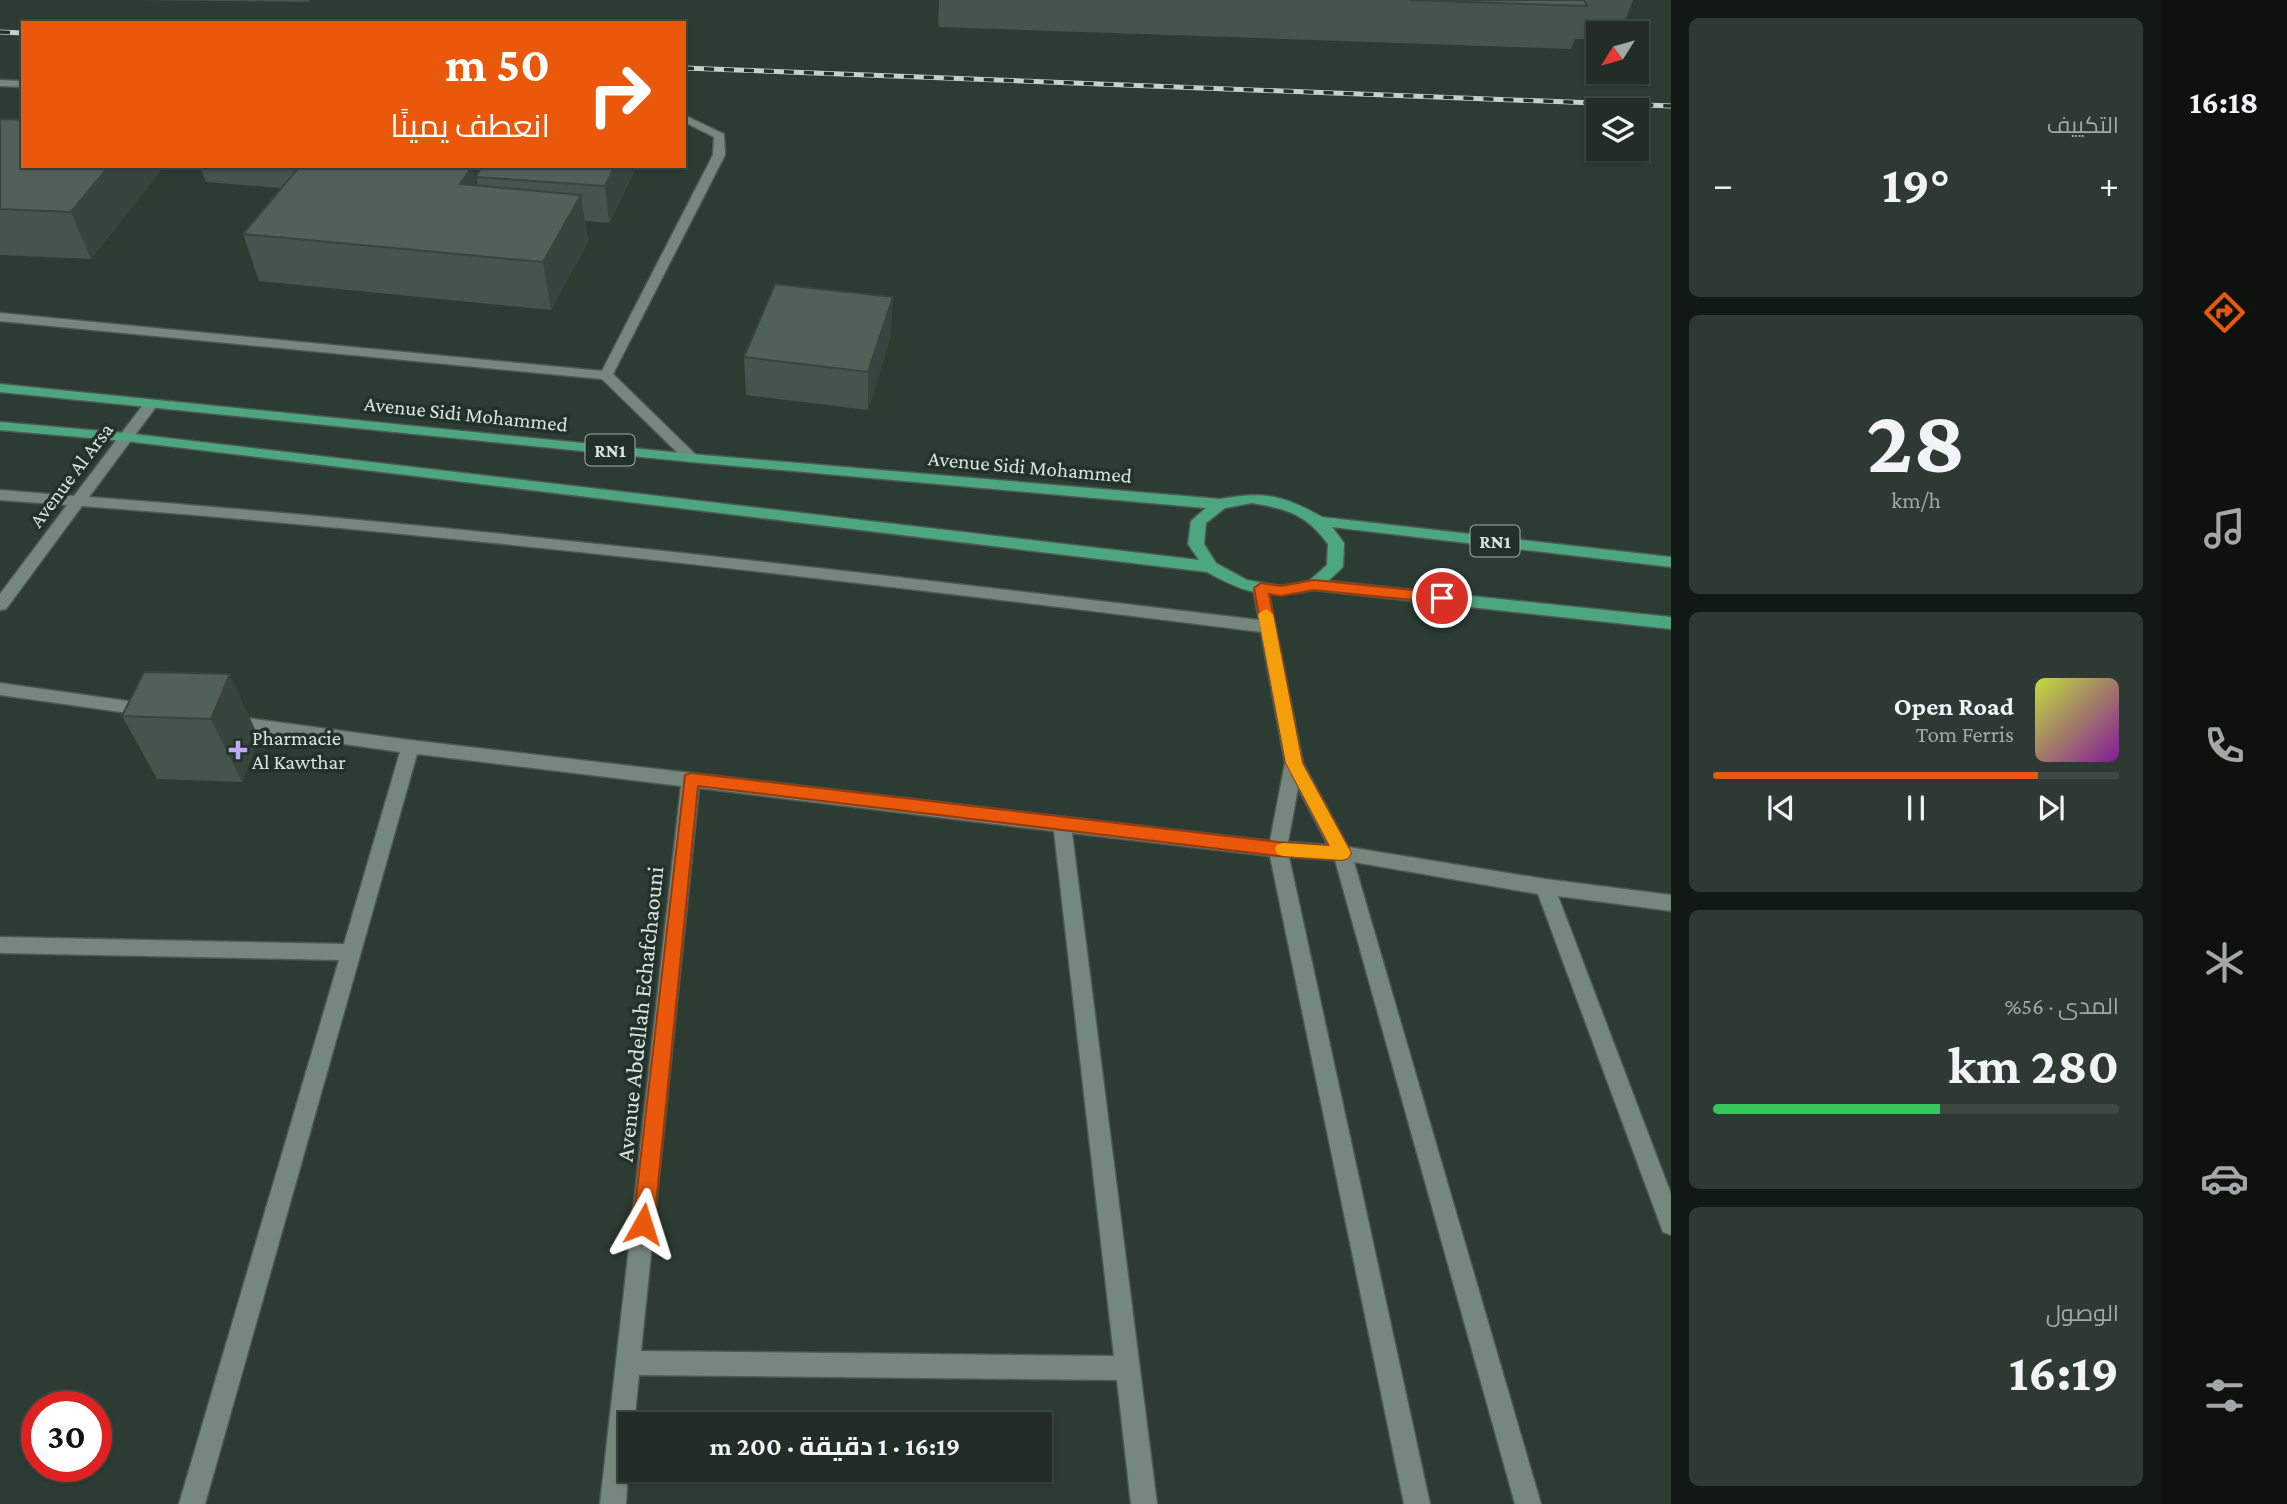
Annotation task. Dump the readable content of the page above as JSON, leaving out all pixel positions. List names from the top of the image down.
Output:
{
  "streets": {
    "main road": ["Avenue Sidi Mohammed", "RN1"],
    "street": ["Avenue Al Arsa", "Avenue Abdellah Echafchaouni"]
  },
  "crossings": [
    ["Avenue Sidi Mohammed", "RN1"],
    ["Avenue Sidi Mohammed", "Avenue Al Arsa"],
    ["RN1", "Avenue Al Arsa"]
  ],
  "places": {
    "health": ["Pharmacie Al Kawthar"]
  },
  "north": "bottom left",
  "page": {
    "tabs": "16:18",
    "tile": [
      "التكييف",
      ["28", "km/h"],
      ["المدى · 56%", "280 km"],
      ["الوصول", "16:19"]
    ],
    "turn": ["50 m", "انعطف يمينًا"],
    "heat": ["−", "19°", "+"],
    "song": ["Open Road", "Tom Ferris"],
    "limit": "30",
    "trip": "16:19 · 1 دقيقة · 200 m"
  }
}
